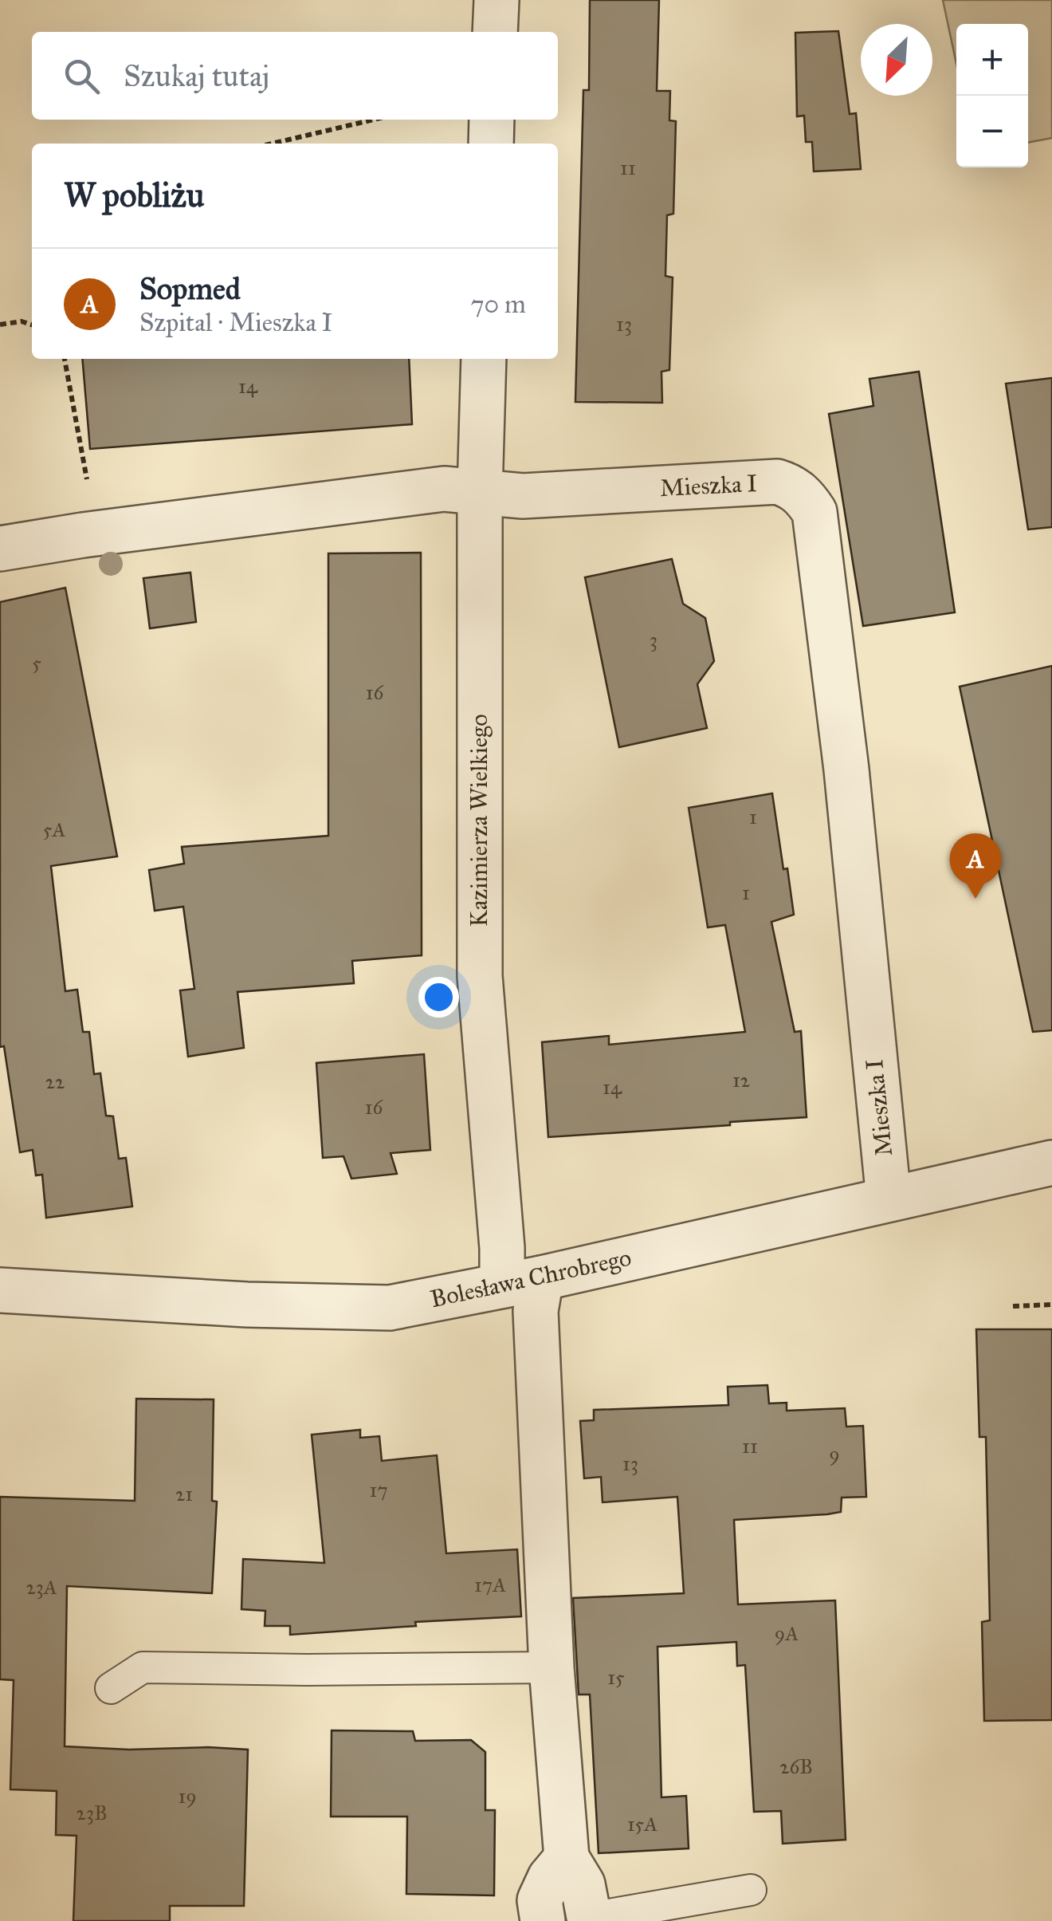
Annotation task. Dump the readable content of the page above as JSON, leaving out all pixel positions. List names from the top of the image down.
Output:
{
  "streets": {
    "street": ["Mieszka I", "Kazimierza Wielkiego", "Bolesława Chrobrego"]
  },
  "crossings": [
    ["Mieszka I", "Kazimierza Wielkiego"],
    ["Mieszka I", "Bolesława Chrobrego"],
    ["Kazimierza Wielkiego", "Bolesława Chrobrego"]
  ],
  "house_numbers": [
    "11",
    "13",
    "14",
    "3",
    "5",
    "16",
    "1",
    "5A",
    "1",
    "12",
    "22",
    "14",
    "16",
    "11",
    "9",
    "13",
    "17",
    "21",
    "17A",
    "23A",
    "9A",
    "15",
    "26B",
    "19",
    "23B",
    "15A"
  ],
  "north": "bottom left",
  "page": {
    "map_buttons": ["+", "−"],
    "search": "Szukaj tutaj",
    "heading": "W pobliżu",
    "list": [
      {
        "mark": "A",
        "name": "Sopmed",
        "note": "Szpital · Mieszka I",
        "value": "70 m"
      }
    ],
    "pins": "A"
  }
}
